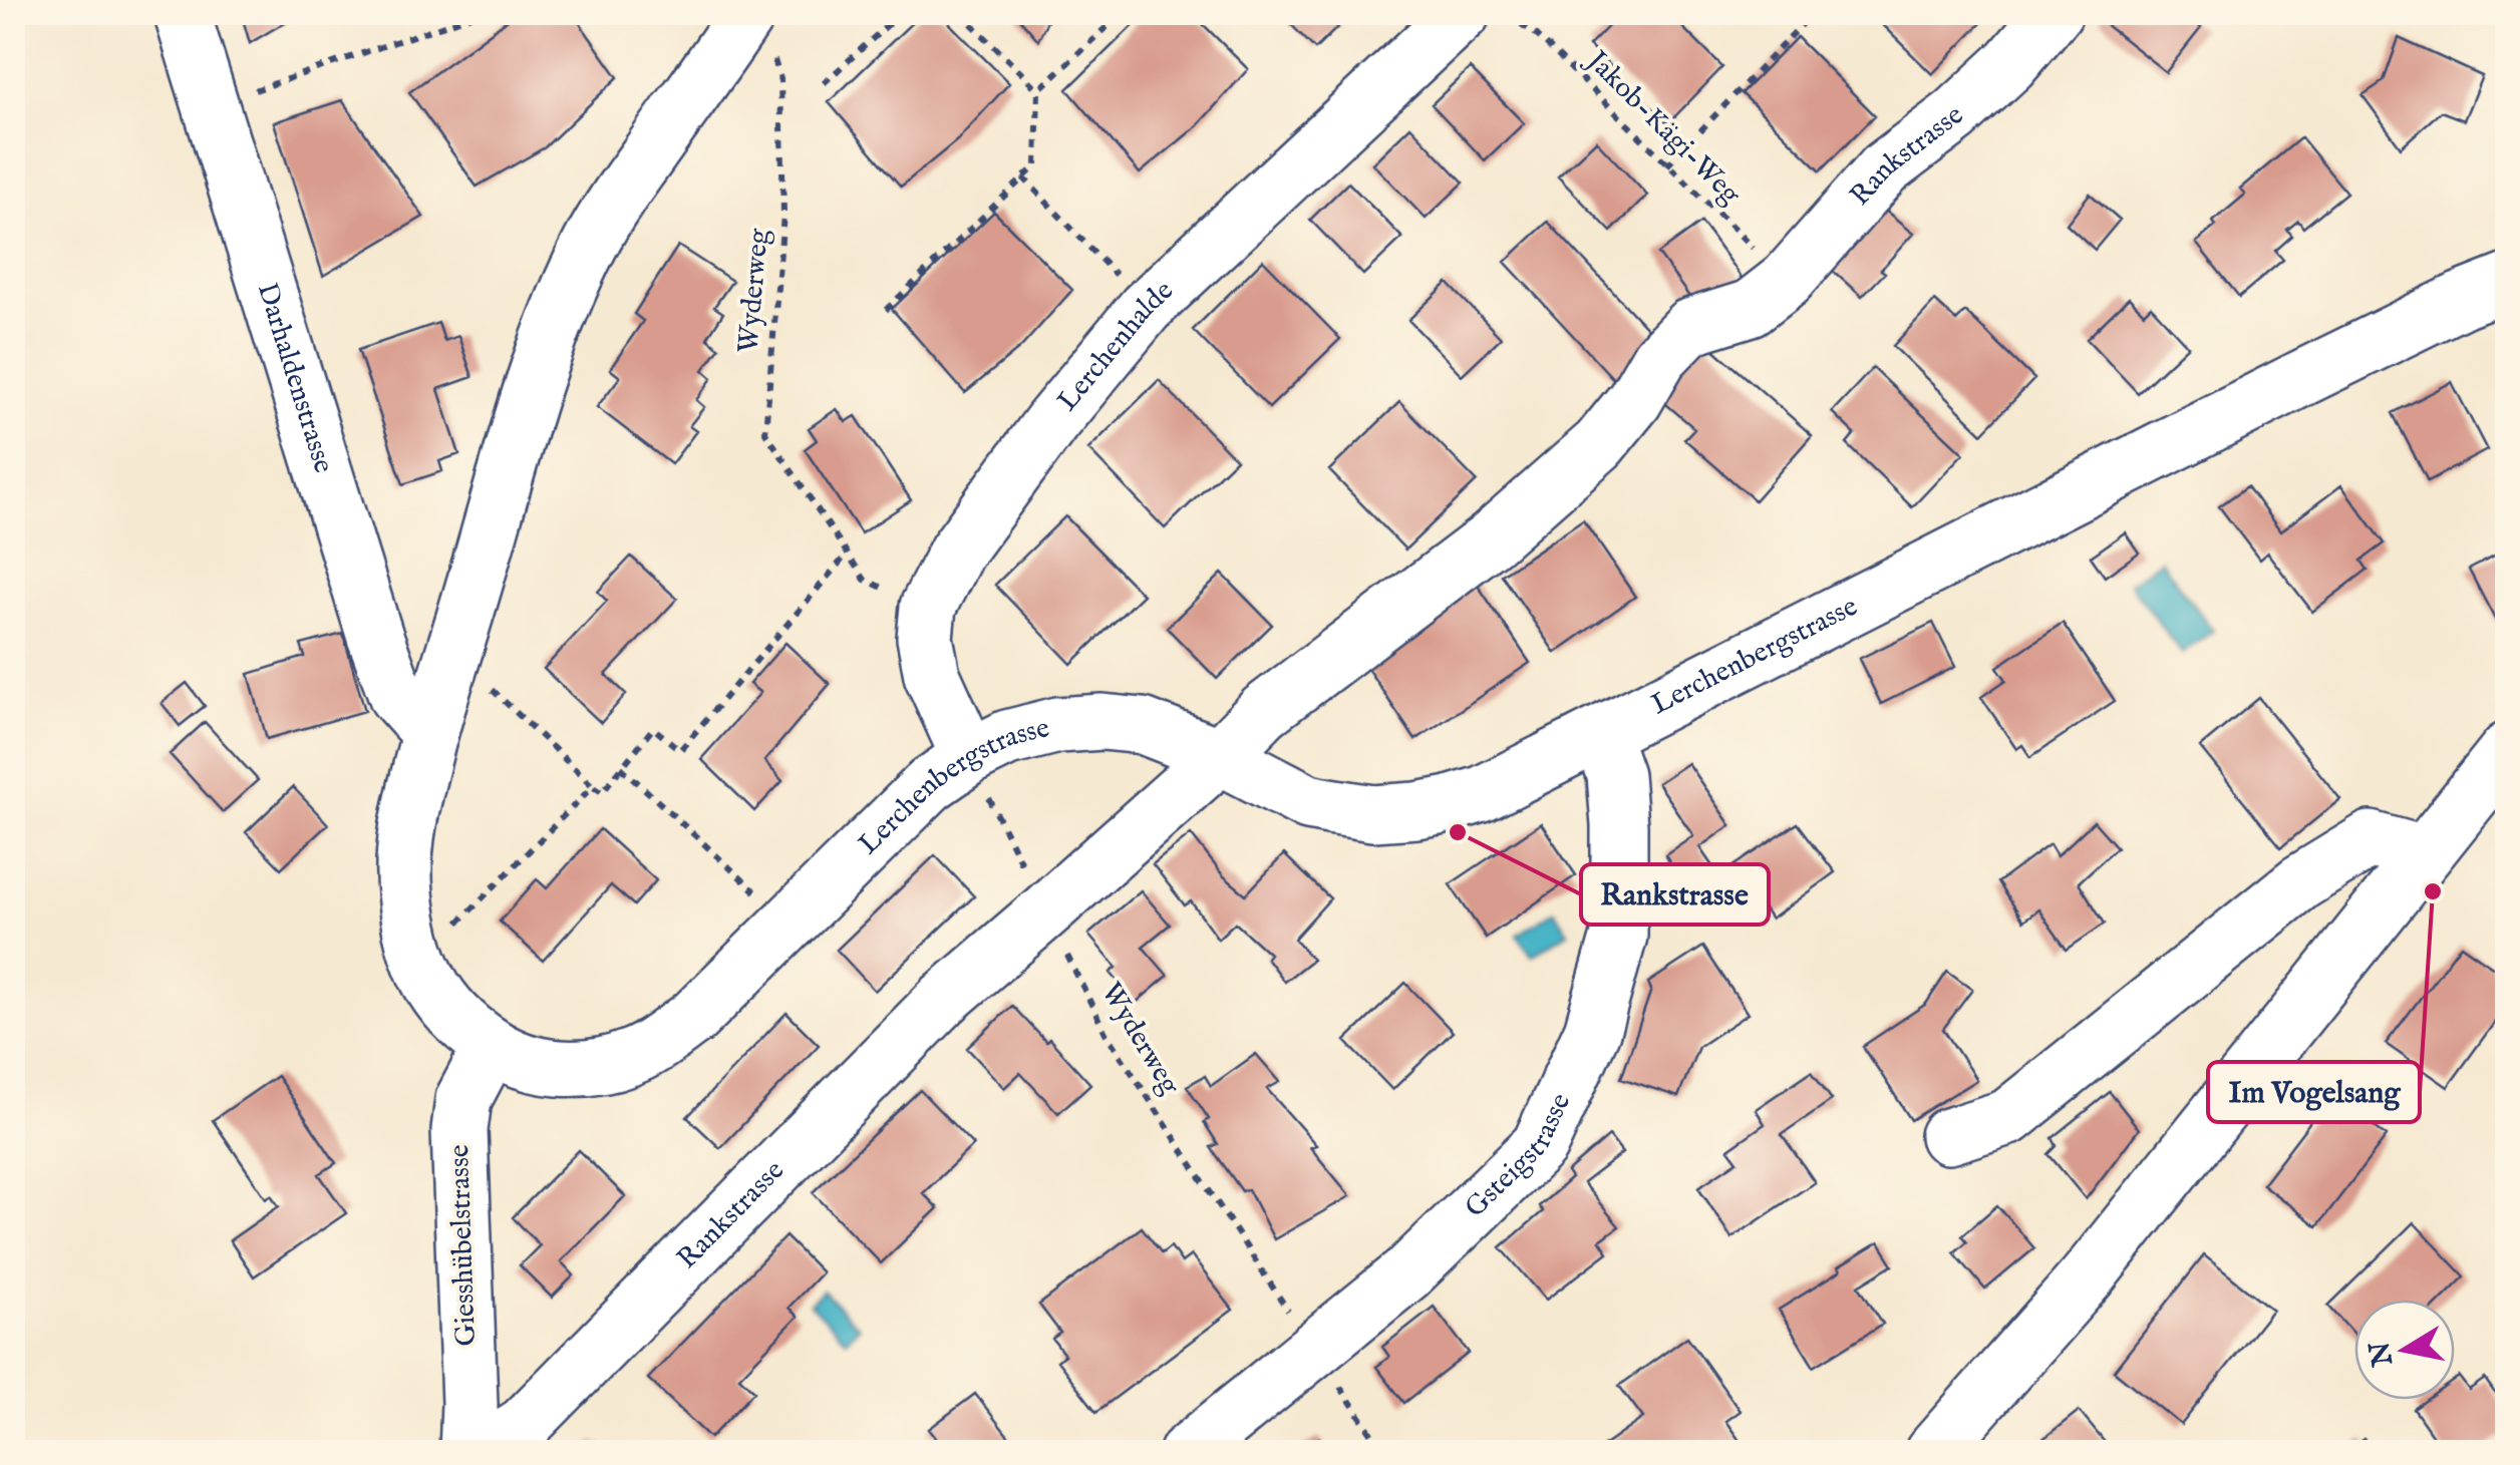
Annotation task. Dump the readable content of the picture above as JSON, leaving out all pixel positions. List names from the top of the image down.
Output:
{
  "streets": {
    "street": [
      "Rankstrasse",
      "Lerchenhalde",
      "Darhaldenstrasse",
      "Lerchenbergstrasse",
      "Gsteigstrasse",
      "Giesshübelstrasse"
    ],
    "path": ["Jakob-Kägi-Weg", "Wyderweg"]
  },
  "crossings": [
    ["Jakob-Kägi-Weg", "Rankstrasse"],
    ["Rankstrasse", "Wyderweg"],
    ["Rankstrasse", "Lerchenbergstrasse"],
    ["Rankstrasse", "Giesshübelstrasse"],
    ["Wyderweg", "Lerchenhalde"],
    ["Wyderweg", "Lerchenbergstrasse"],
    ["Lerchenhalde", "Lerchenbergstrasse"],
    ["Darhaldenstrasse", "Lerchenbergstrasse"],
    ["Lerchenbergstrasse", "Gsteigstrasse"],
    ["Lerchenbergstrasse", "Giesshübelstrasse"]
  ],
  "places": ["Rankstrasse", "Im Vogelsang"],
  "north": "left"
}
